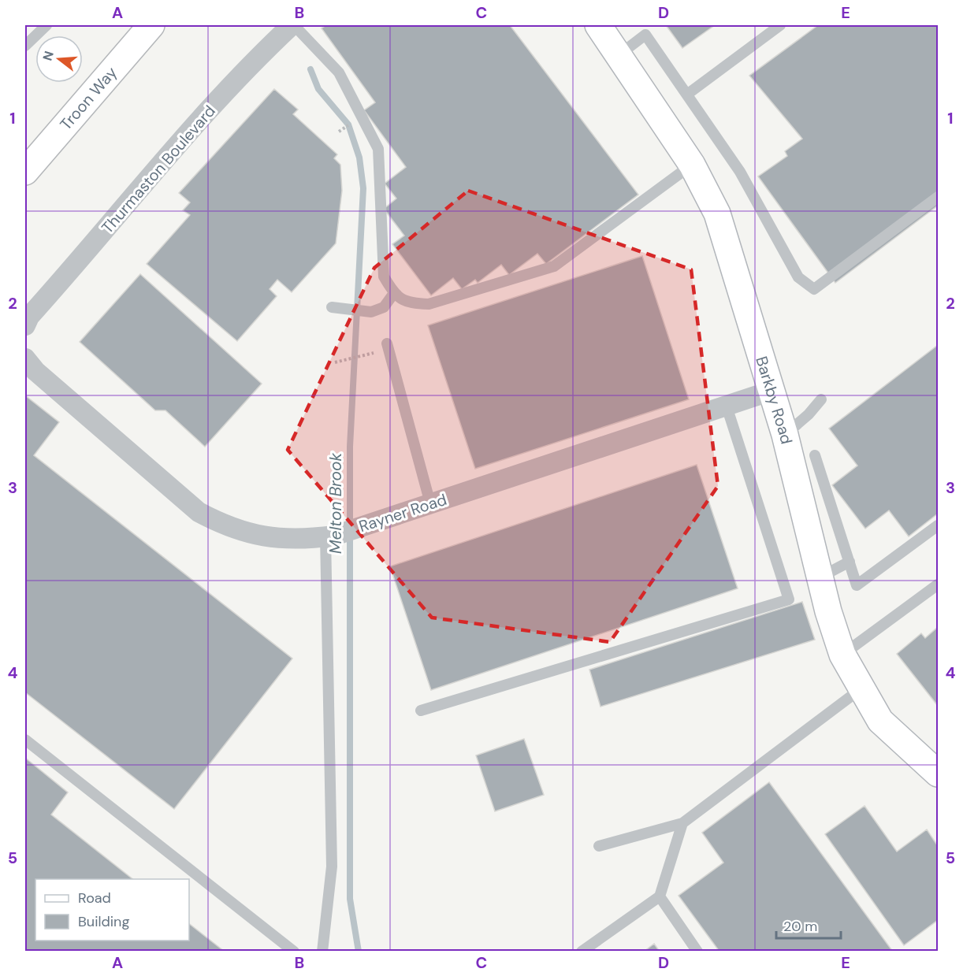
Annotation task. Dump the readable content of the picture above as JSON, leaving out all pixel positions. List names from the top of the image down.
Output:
{
  "streets": {
    "main road": ["Troon Way", "Barkby Road"],
    "street": ["Thurmaston Boulevard", "Rayner Road"]
  },
  "crossings": [
    ["Barkby Road", "Rayner Road"]
  ],
  "water": ["Melton Brook"],
  "legend": ["Road", "Building"],
  "scale_bar": "20 m",
  "north": "left",
  "grid": {
    "columns": [
      "A",
      "B",
      "C",
      "D",
      "E"
    ],
    "rows": [
      "1",
      "2",
      "3",
      "4",
      "5"
    ]
  }
}
